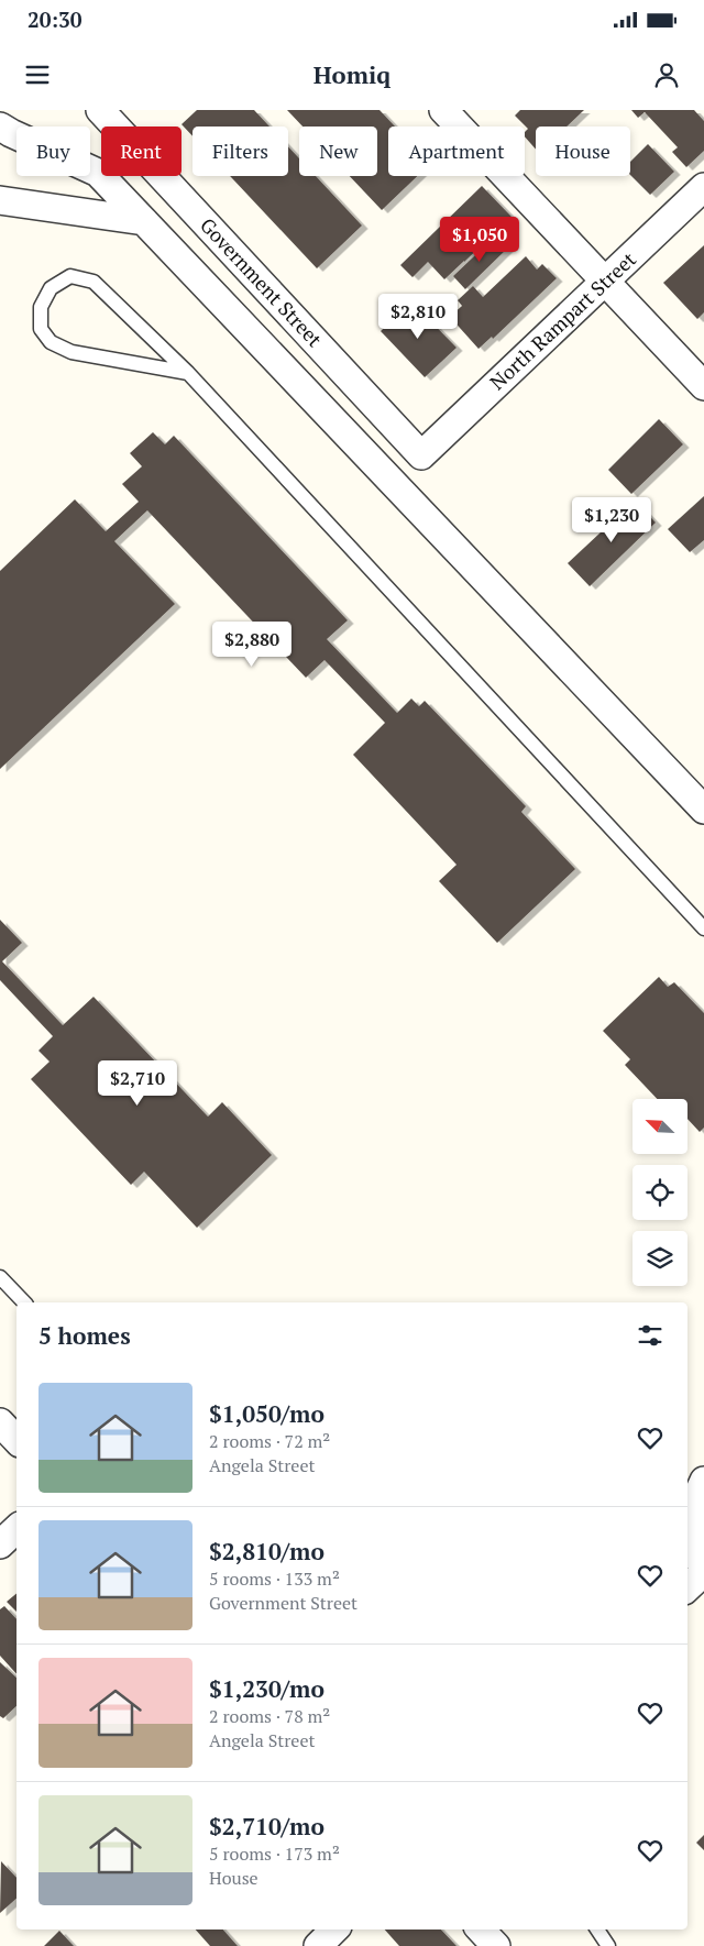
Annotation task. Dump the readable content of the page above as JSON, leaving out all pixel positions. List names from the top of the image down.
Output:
{
  "streets": {
    "street": ["Government Street", "North Rampart Street"]
  },
  "crossings": [
    ["Government Street", "North Rampart Street"]
  ],
  "north": "top left",
  "page": {
    "status": "20:30",
    "header": "Homiq",
    "chip": [
      "Buy",
      "Rent",
      "Filters",
      "New",
      "Apartment",
      "House"
    ],
    "price": [
      "$1,050",
      "$2,810",
      "$1,230",
      "$2,880",
      "$2,710"
    ],
    "heading": "5 homes",
    "list": [
      {
        "name": "$1,050/mo",
        "note": "2 rooms · 72 m² · Angela Street"
      },
      {
        "name": "$2,810/mo",
        "note": "5 rooms · 133 m² · Government Street"
      },
      {
        "name": "$1,230/mo",
        "note": "2 rooms · 78 m² · Angela Street"
      },
      {
        "name": "$2,710/mo",
        "note": "5 rooms · 173 m² · House"
      }
    ]
  }
}
